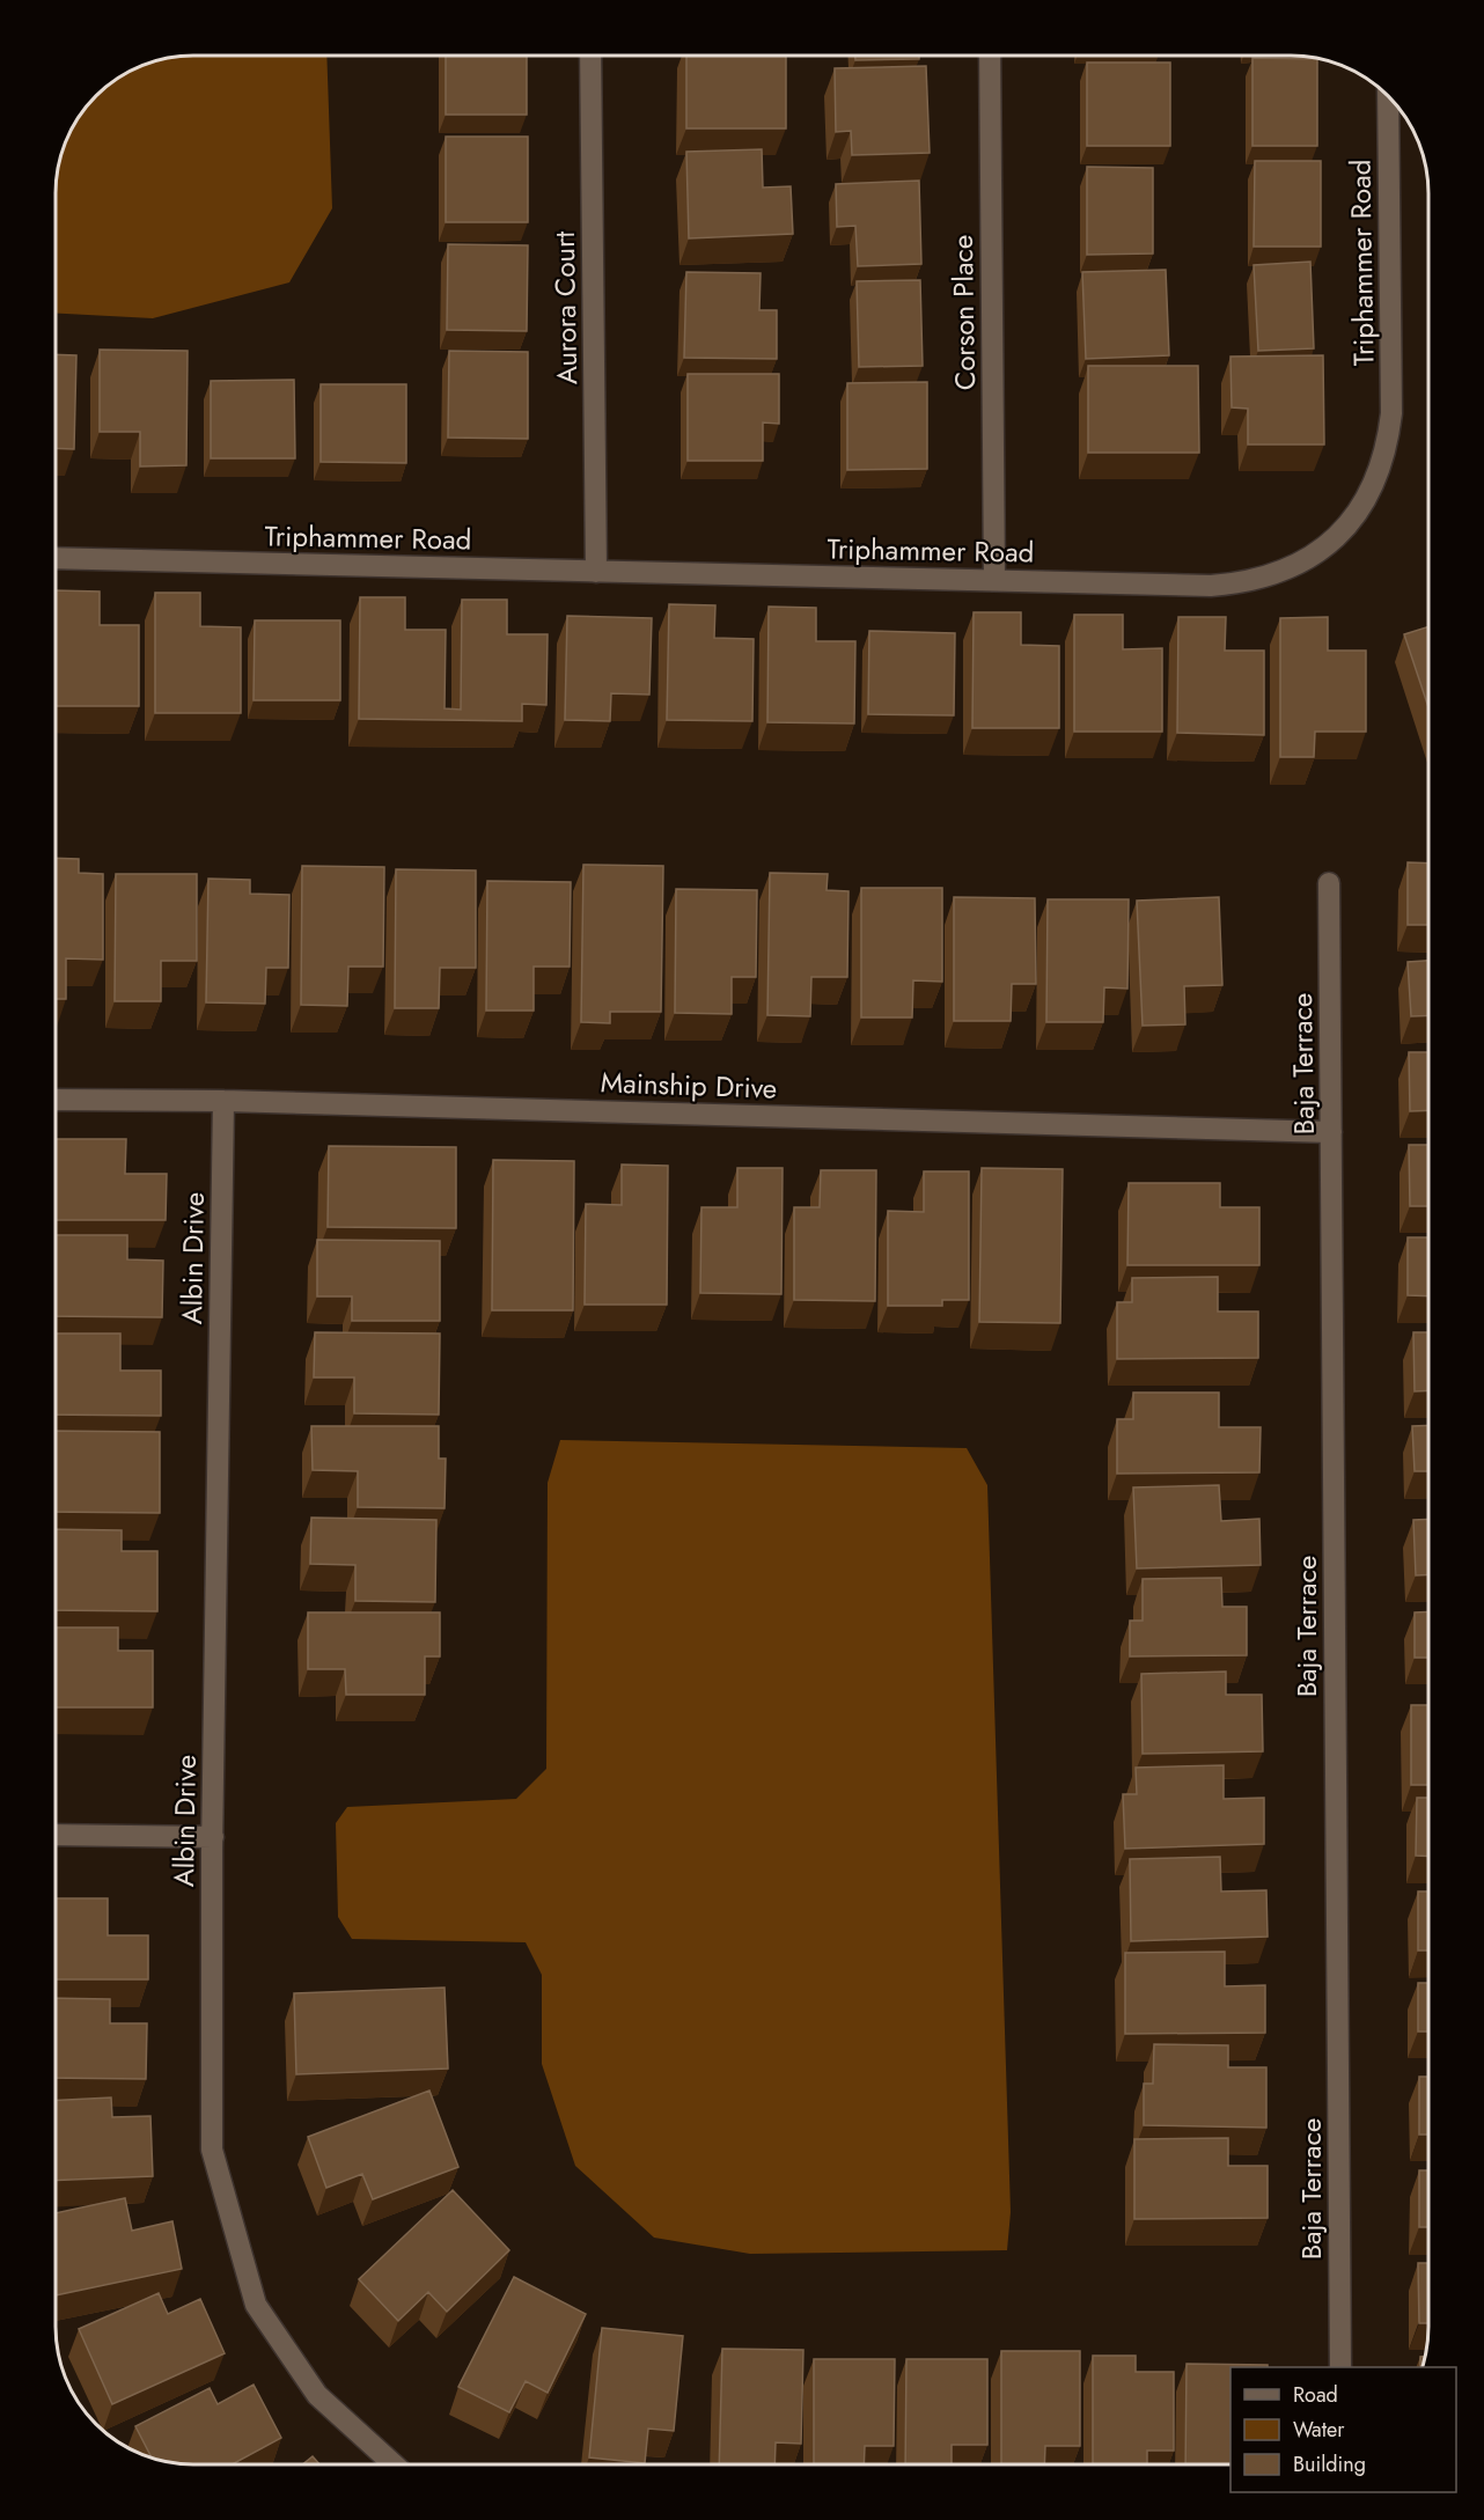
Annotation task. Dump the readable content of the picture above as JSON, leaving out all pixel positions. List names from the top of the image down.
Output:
{
  "streets": {
    "street": [
      "Triphammer Road",
      "Aurora Court",
      "Corson Place",
      "Baja Terrace",
      "Mainship Drive",
      "Albin Drive"
    ]
  },
  "crossings": [
    ["Triphammer Road", "Aurora Court"],
    ["Triphammer Road", "Corson Place"],
    ["Baja Terrace", "Mainship Drive"],
    ["Mainship Drive", "Albin Drive"]
  ],
  "legend": ["Road", "Water", "Building"]
}
